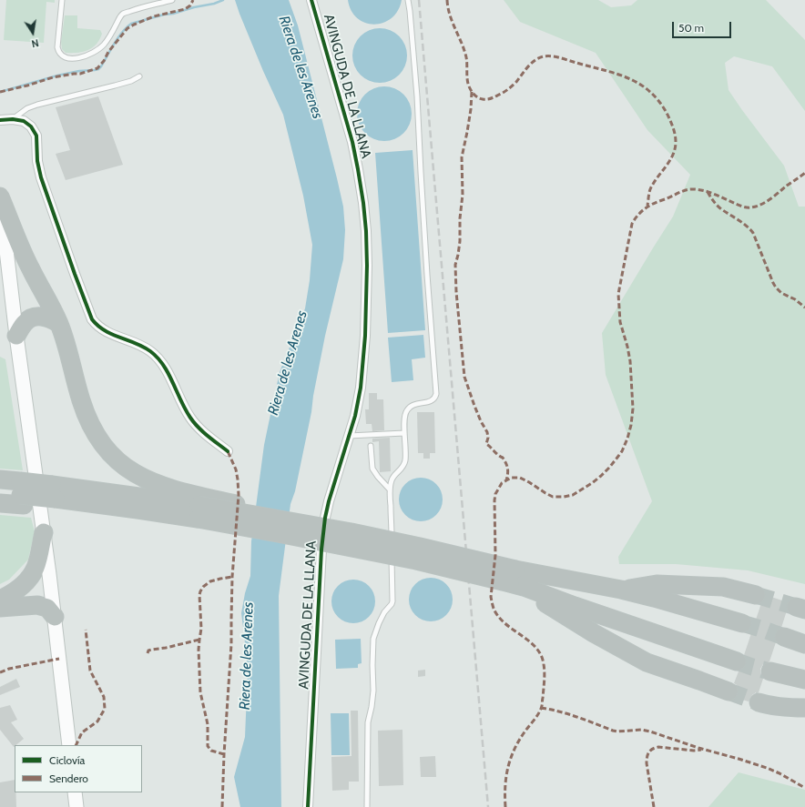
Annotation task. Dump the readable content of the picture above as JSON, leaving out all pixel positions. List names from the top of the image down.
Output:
{
  "streets": {
    "street": ["AVINGUDA DE LA LLANA"]
  },
  "water": ["Riera de les Arenes"],
  "legend": ["Ciclovía", "Sendero"],
  "scale_bar": "50 m",
  "north": "bottom"
}
